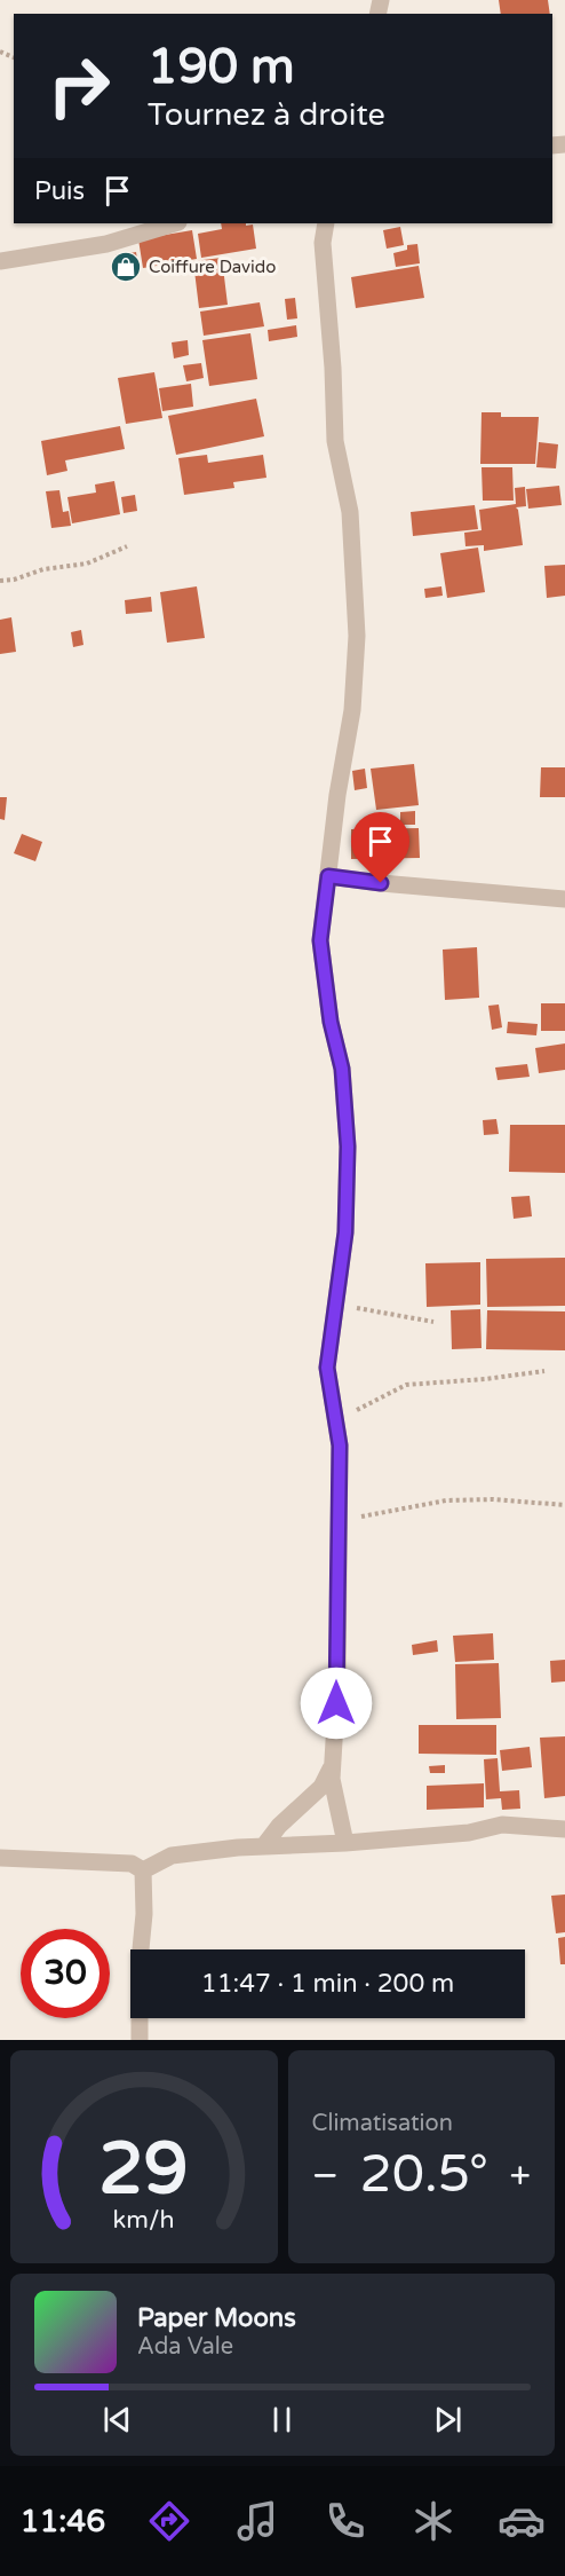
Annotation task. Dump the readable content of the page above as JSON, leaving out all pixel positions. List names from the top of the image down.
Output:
{
  "places": {
    "shop": ["Coiffure Davido"]
  },
  "page": {
    "turn": ["190 m", "Tournez à droite"],
    "then": "Puis",
    "limit": "30",
    "trip": "11:47 · 1 min · 200 m",
    "tile": "Climatisation",
    "heat": ["−", "20.5°", "+"],
    "song": ["Paper Moons", "Ada Vale"],
    "tabs": "11:46",
    "gauge": ["29", "km/h"]
  }
}
